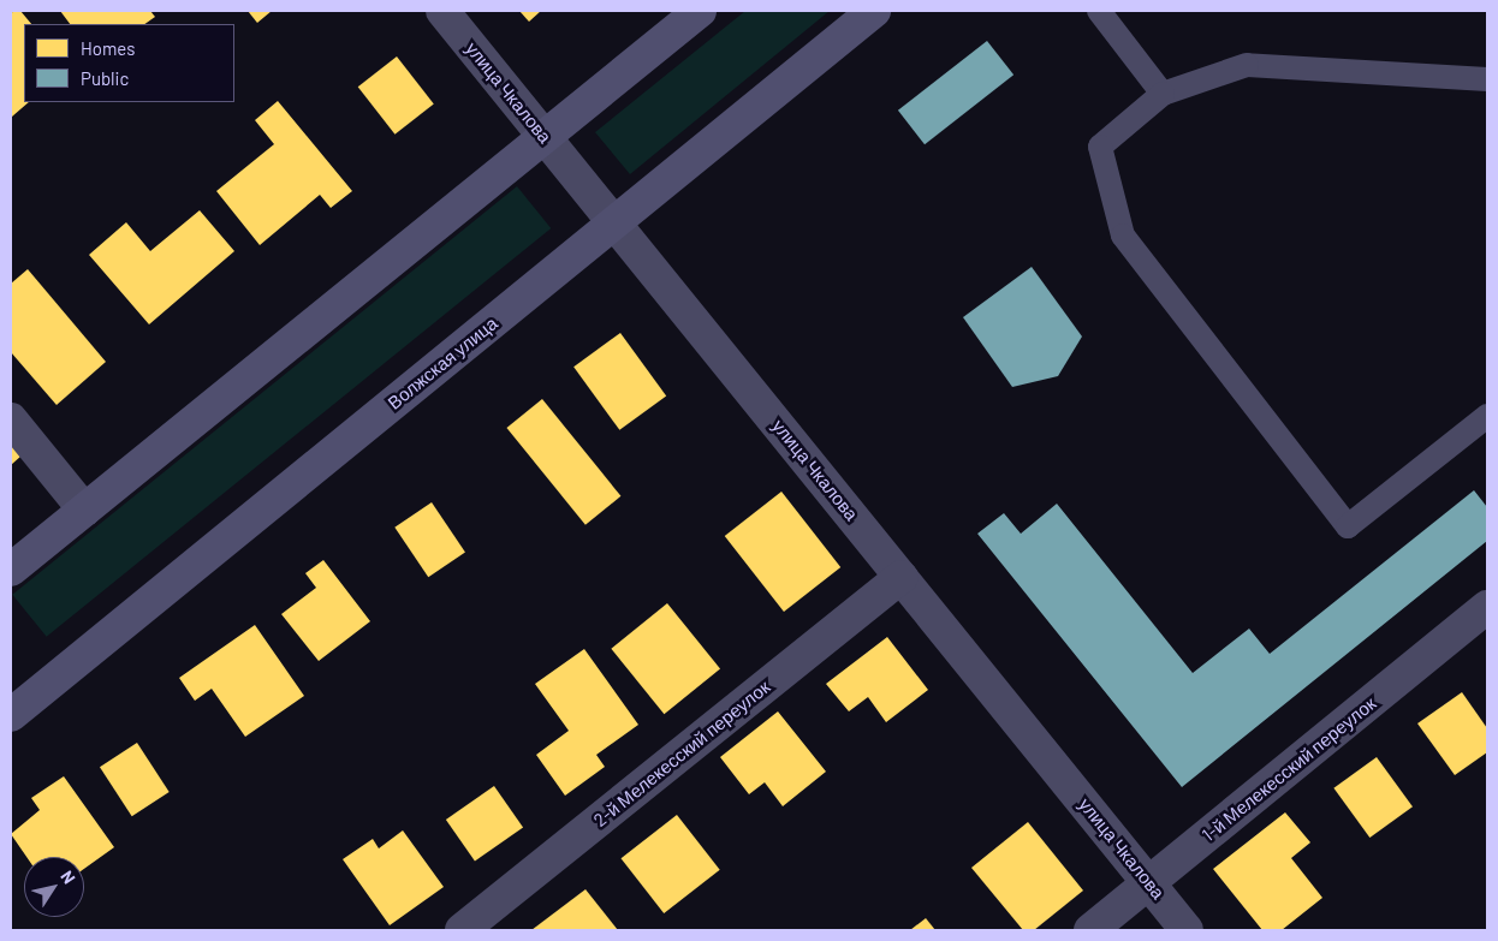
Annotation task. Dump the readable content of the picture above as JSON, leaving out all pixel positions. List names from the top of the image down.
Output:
{
  "streets": {
    "main road": ["Волжская улица"],
    "street": ["улица Чкалова", "2-й Мелекесский переулок", "1-й Мелекесский переулок"]
  },
  "crossings": [
    ["улица Чкалова", "Волжская улица"],
    ["улица Чкалова", "2-й Мелекесский переулок"],
    ["улица Чкалова", "1-й Мелекесский переулок"]
  ],
  "legend": ["Homes", "Public"],
  "north": "top right"
}
